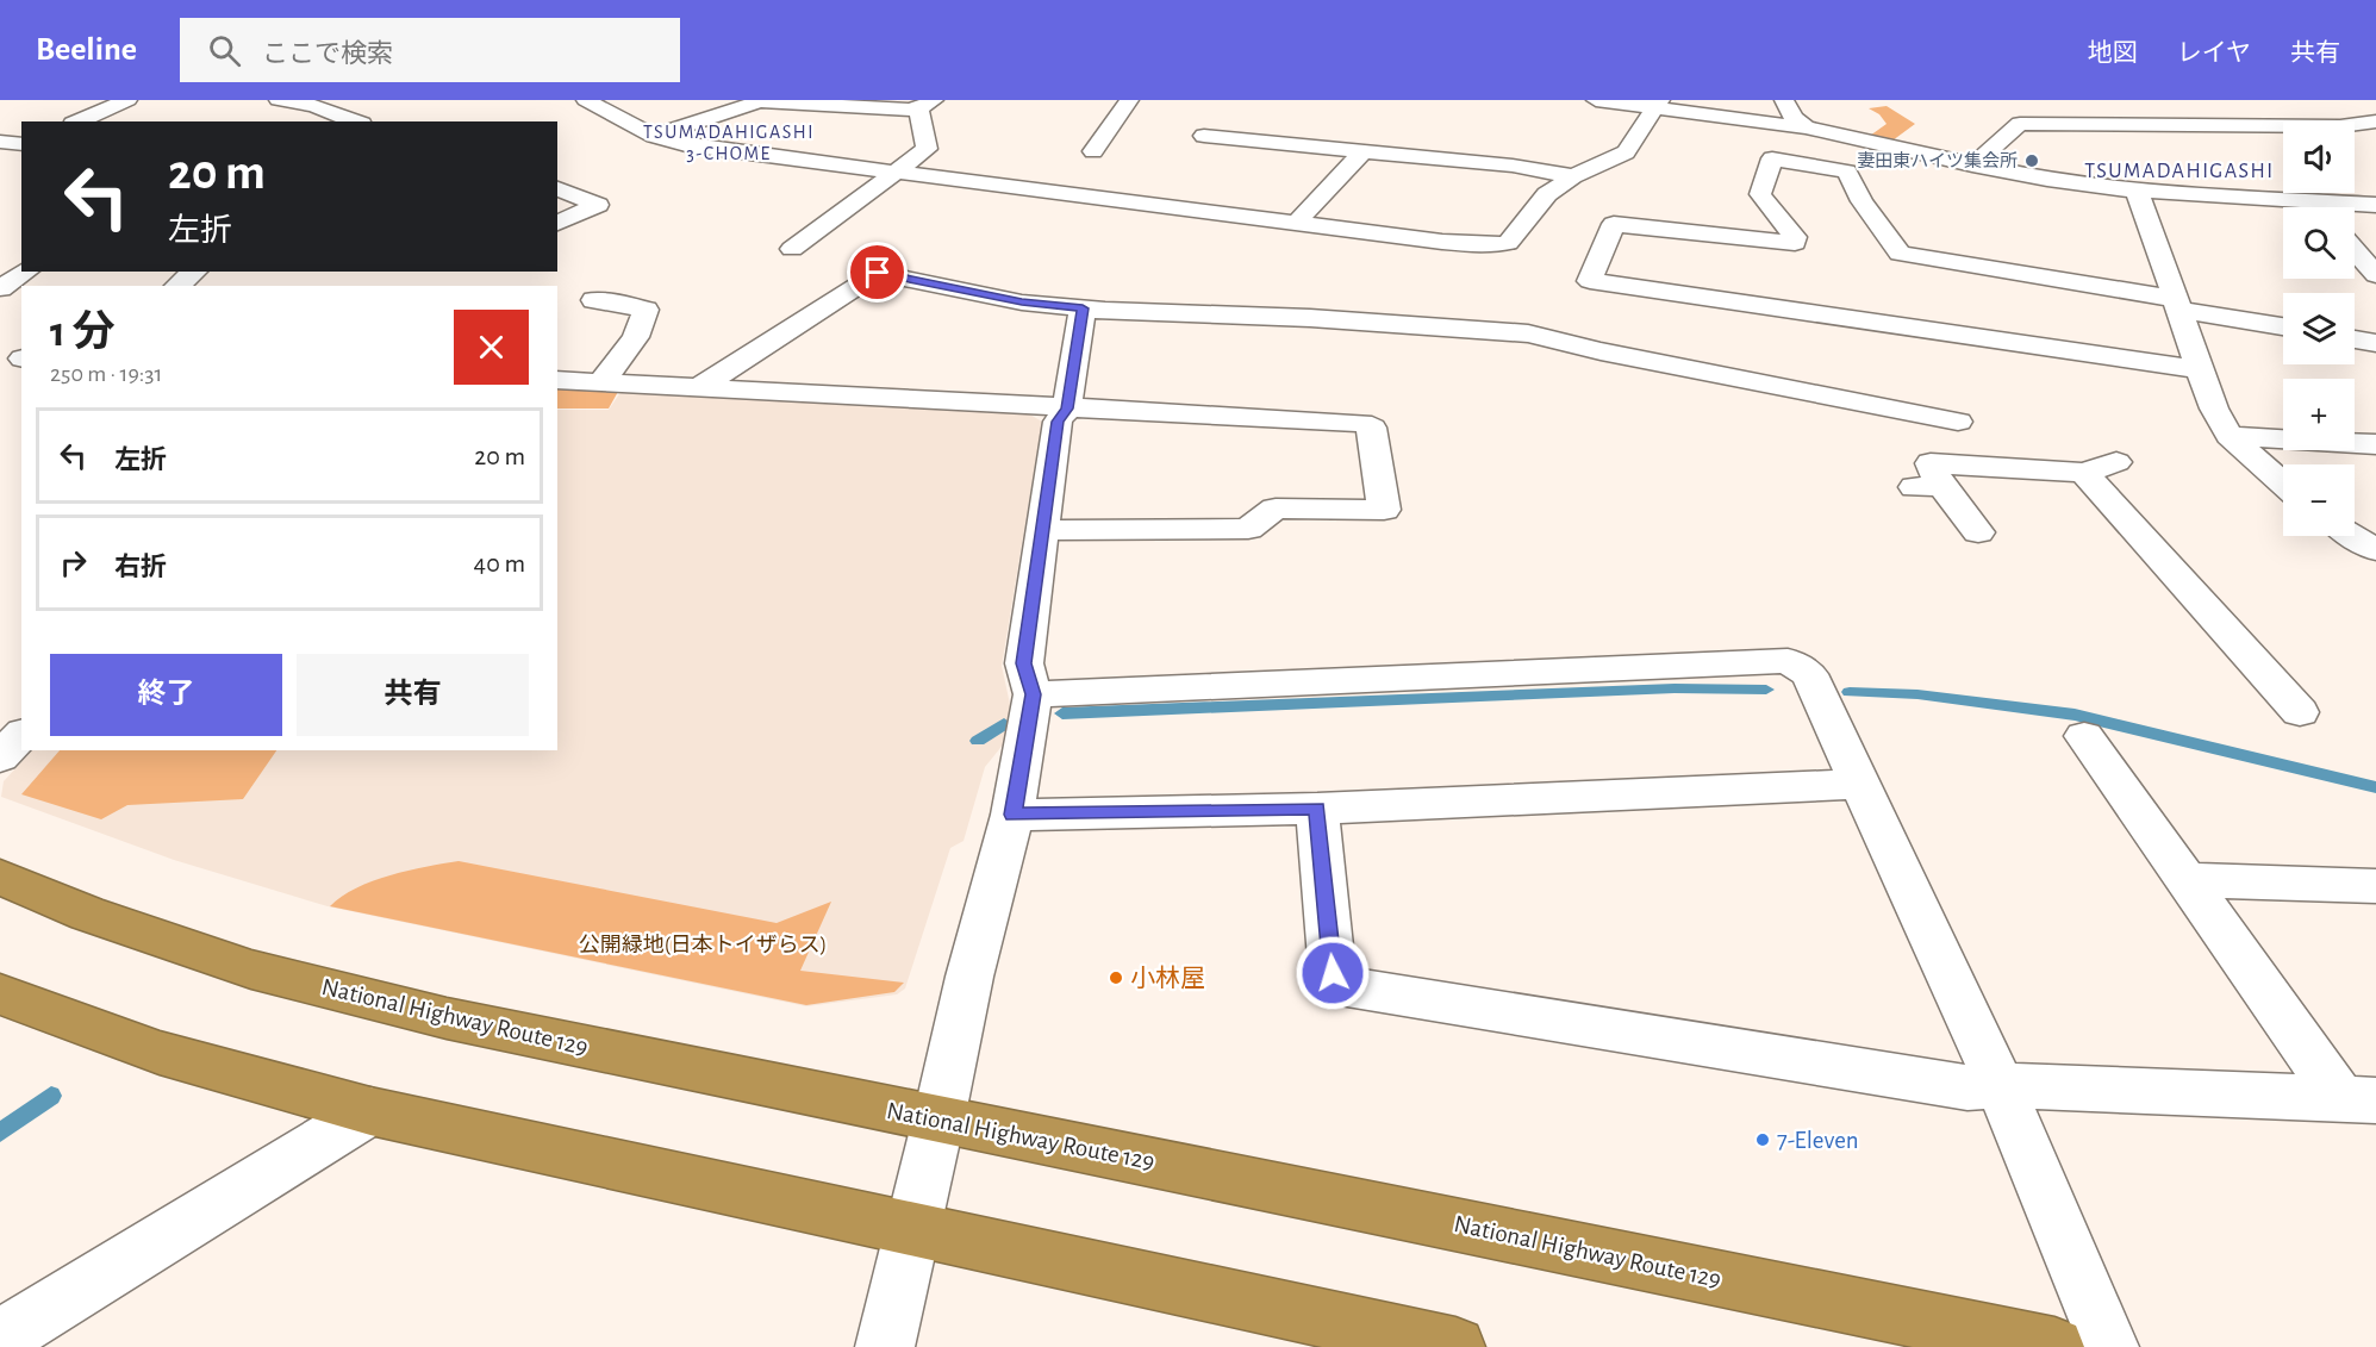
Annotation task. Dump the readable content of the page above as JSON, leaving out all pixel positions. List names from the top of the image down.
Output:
{
  "streets": {
    "highway": ["National Highway Route 129"]
  },
  "districts": ["TSUMADAHIGASHI 3-CHOME", "TSUMADAHIGASHI"],
  "parks": ["公開緑地(日本トイザらス)"],
  "places": ["妻田東ハイツ集会所", "小林屋", "7-Eleven"],
  "page": {
    "header": "Beeline",
    "search": "ここで検索",
    "nav": ["地図", "レイヤ", "共有"],
    "map_buttons": ["+", "−"],
    "turn": ["20 m", "左折"],
    "heading": ["1 分", "250 m · 19:31"],
    "list": [
      {
        "name": "左折",
        "value": "20 m"
      },
      {
        "name": "右折",
        "value": "40 m"
      }
    ],
    "buttons": ["終了", "共有"]
  }
}
